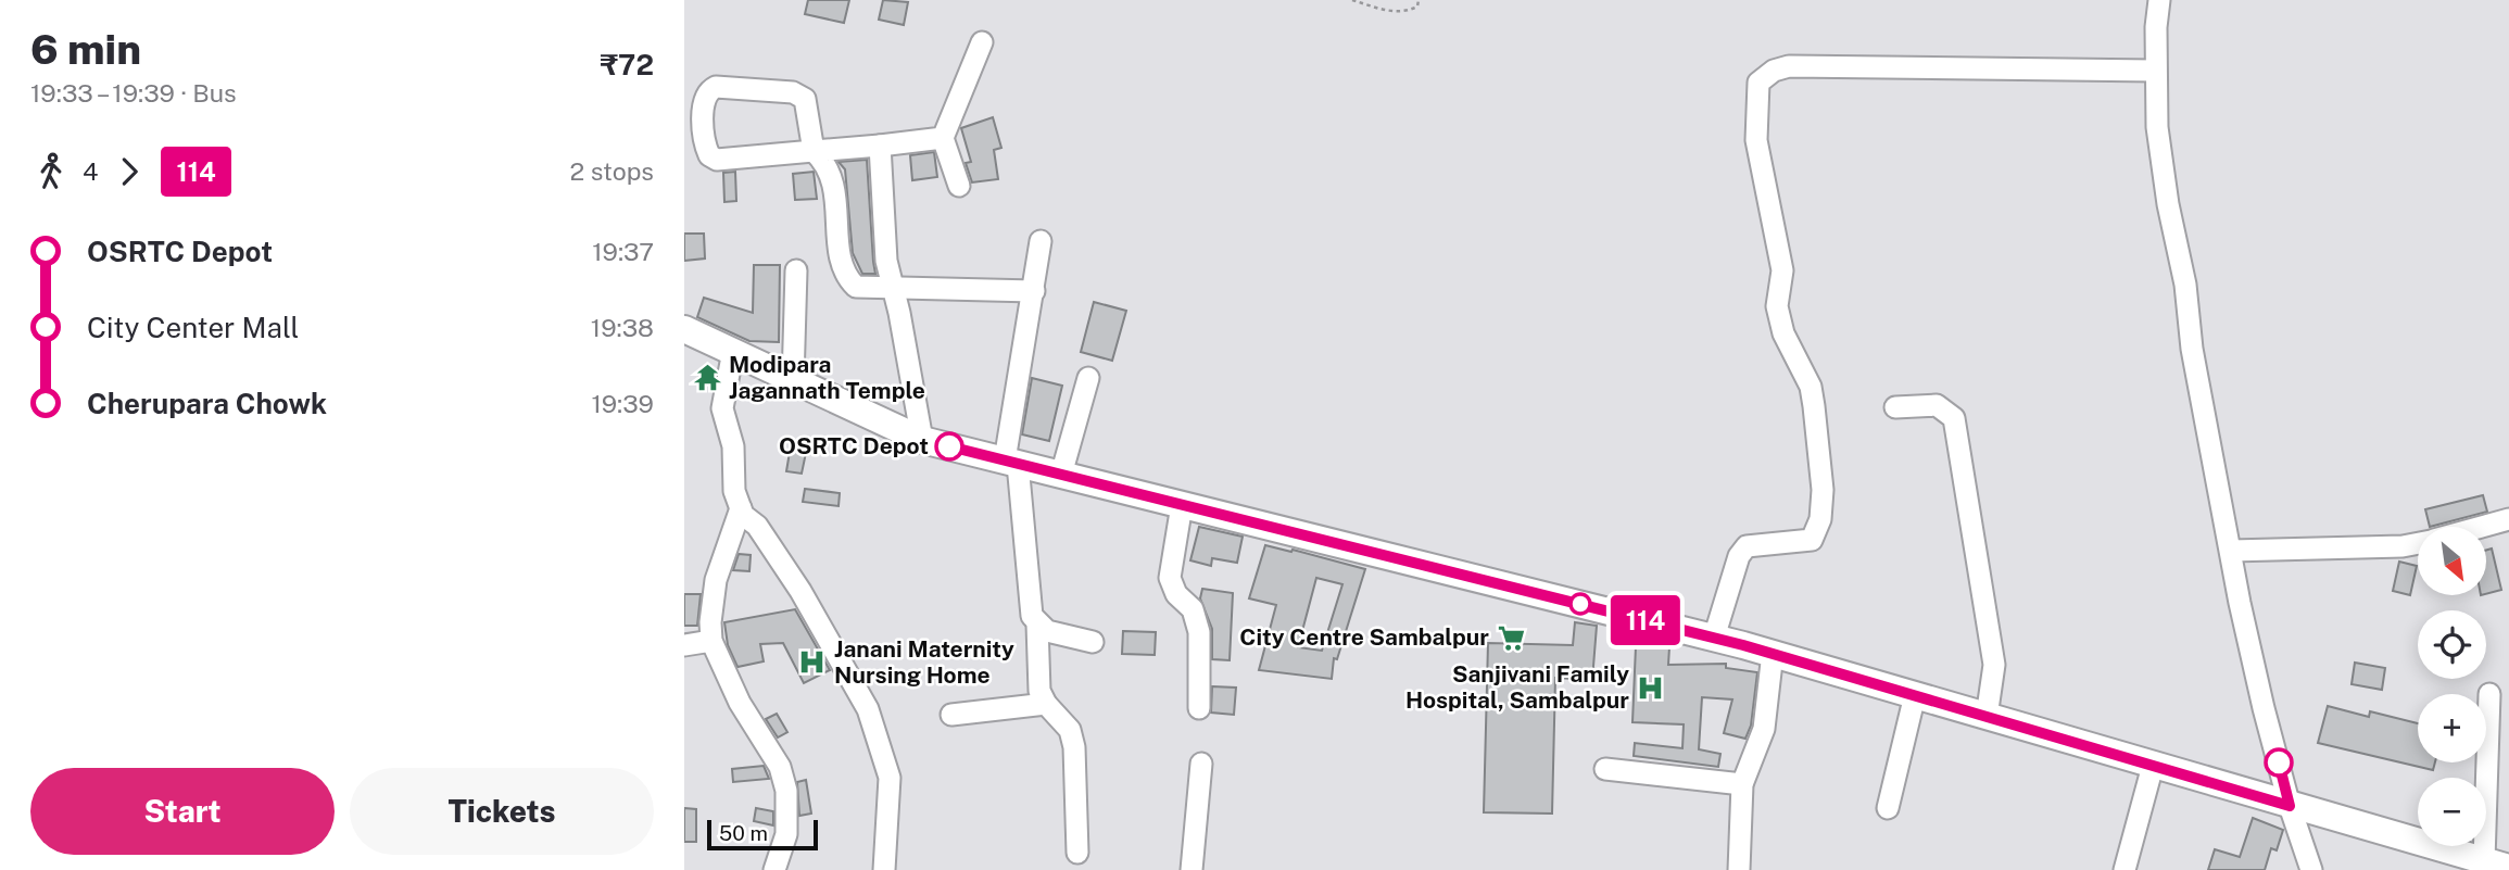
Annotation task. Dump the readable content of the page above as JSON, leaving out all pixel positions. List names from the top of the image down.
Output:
{
  "places": {
    "temple": ["Modipara Jagannath Temple"],
    "other": ["OSRTC Depot"],
    "supermarket": ["City Centre Sambalpur"],
    "hospital": ["Janani Maternity Nursing Home", "Sanjivani Family Hospital, Sambalpur"]
  },
  "lines": ["bus line 114"],
  "scale_bar": "50 m",
  "north": "bottom right",
  "page": {
    "heading": ["6 min", "19:33 – 19:39 · Bus", "₹72"],
    "on_map": "114",
    "legs": ["4", "114", "2 stops"],
    "list": [
      {
        "name": "OSRTC Depot",
        "value": "19:37"
      },
      {
        "name": "City Center Mall",
        "value": "19:38"
      },
      {
        "name": "Cherupara Chowk",
        "value": "19:39"
      }
    ],
    "map_buttons": ["+", "−"],
    "buttons": ["Start", "Tickets"],
    "scale": "50 m"
  }
}
